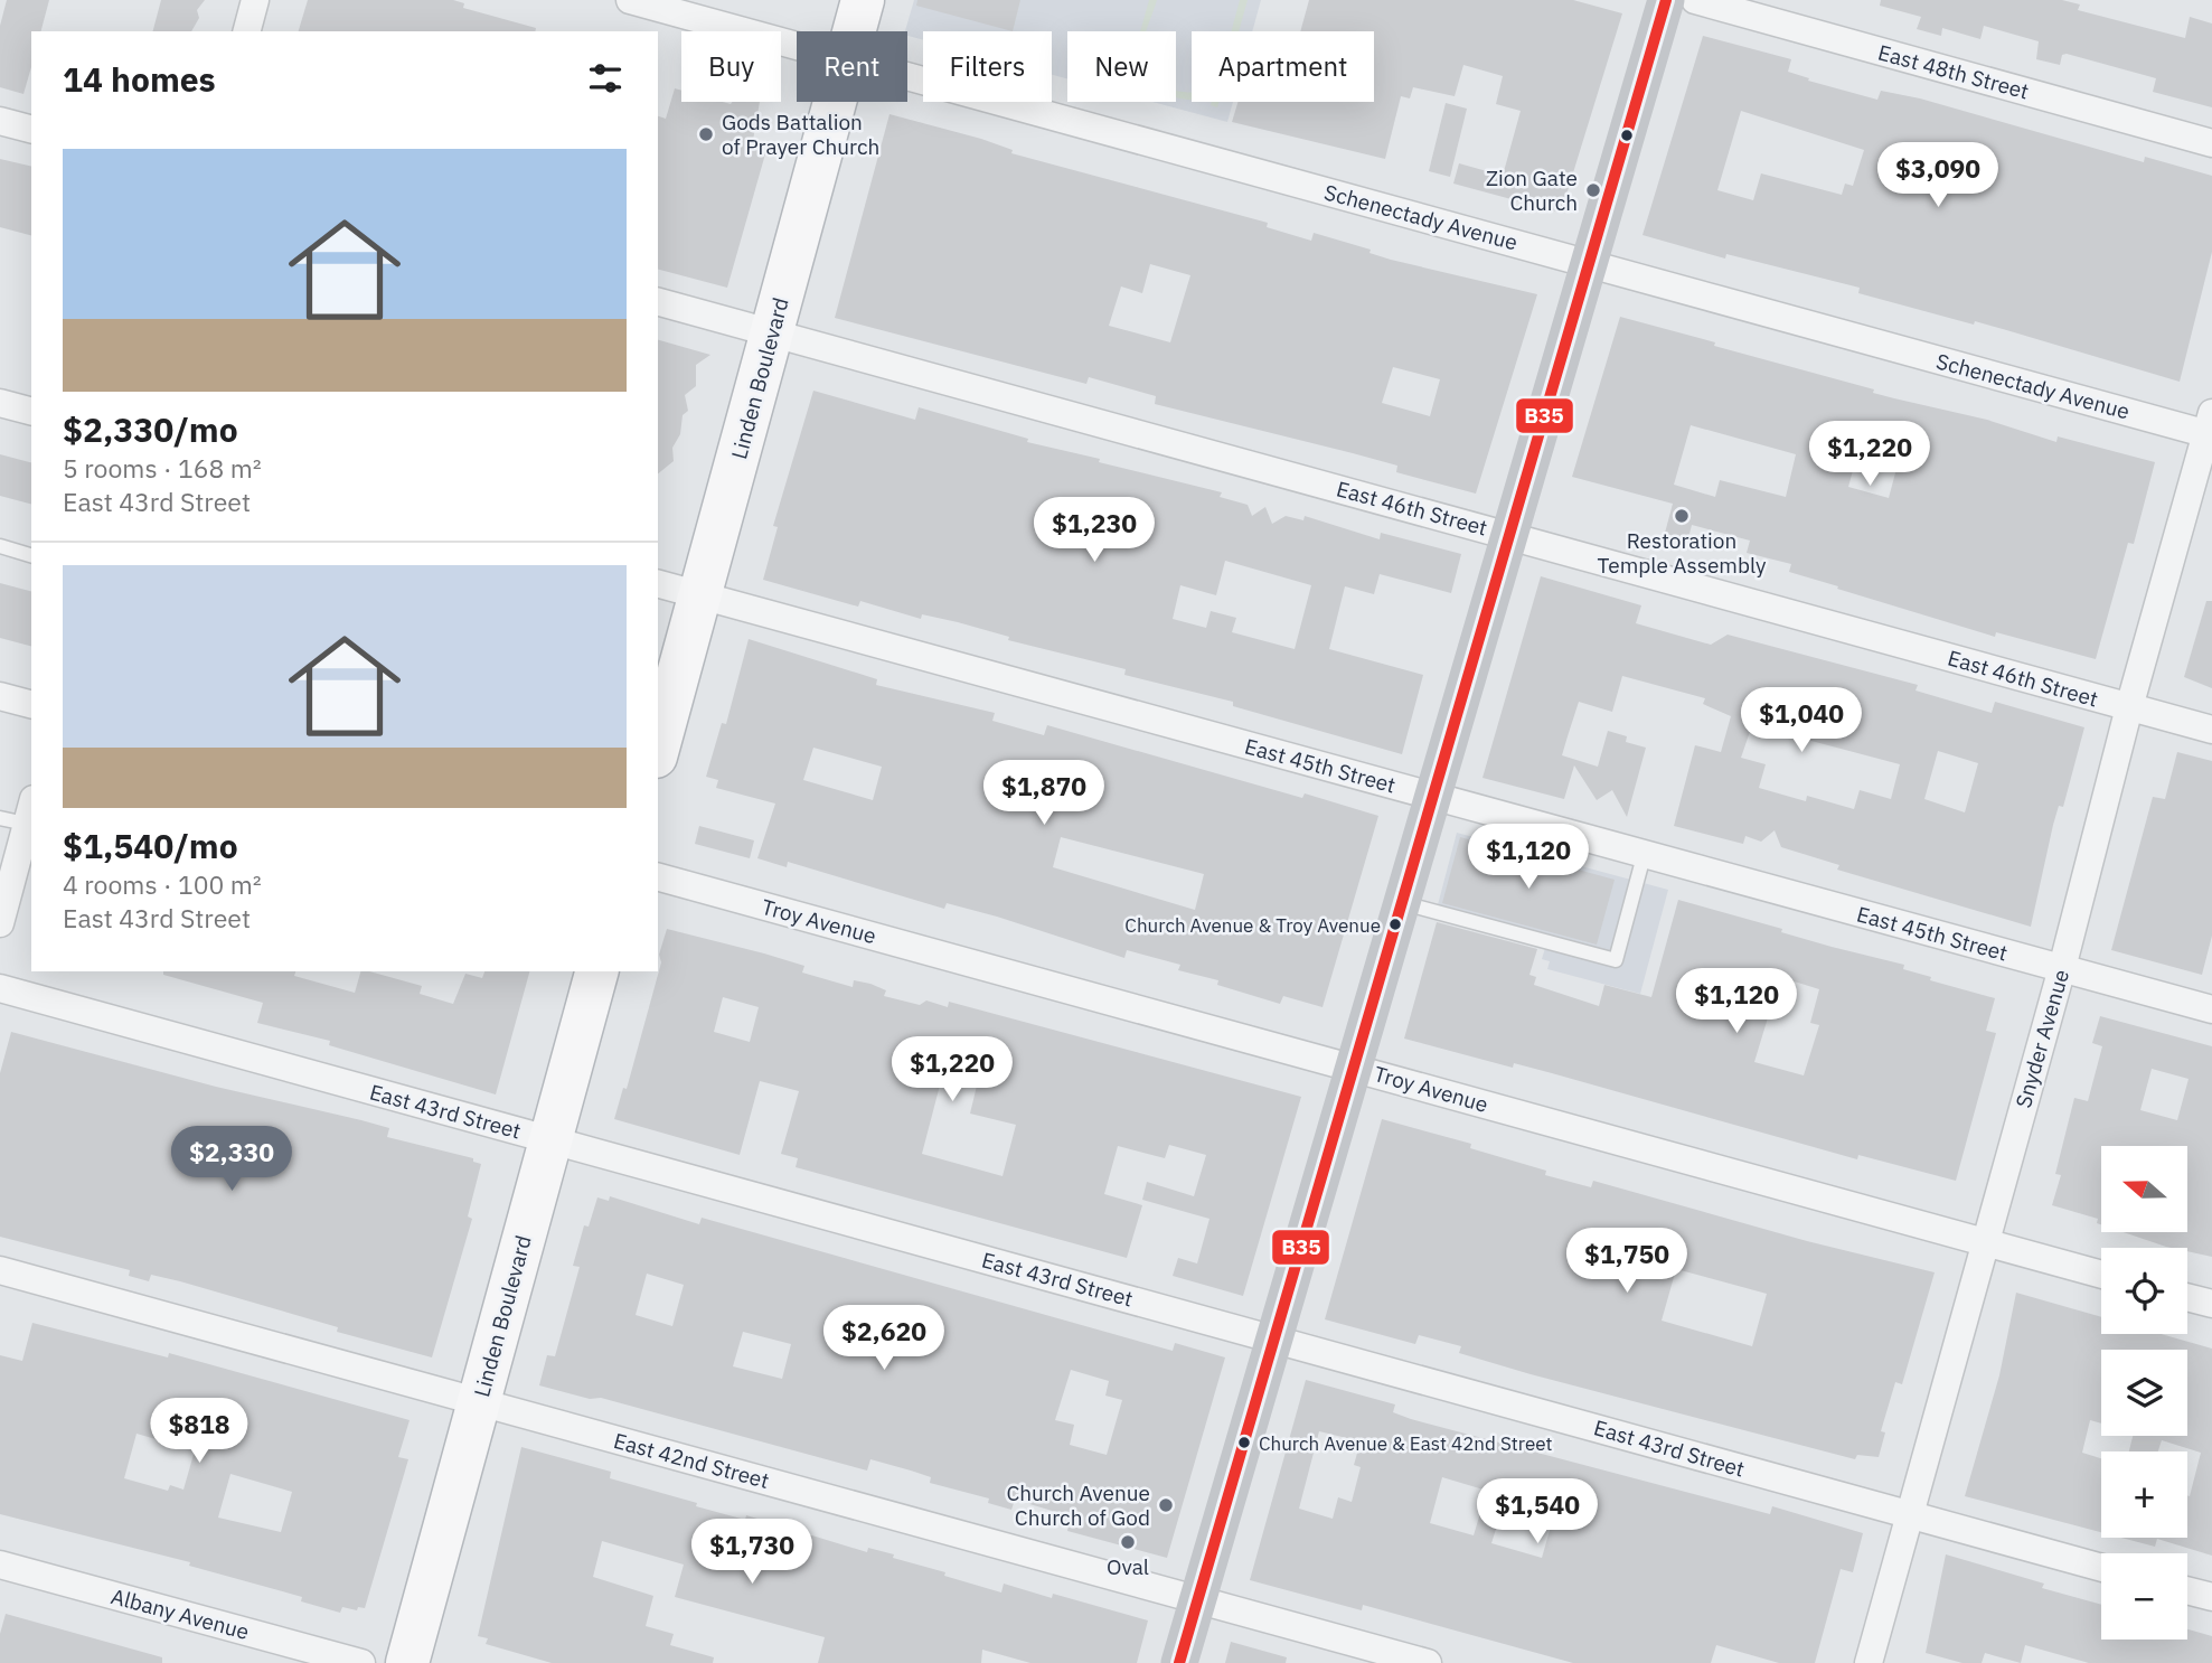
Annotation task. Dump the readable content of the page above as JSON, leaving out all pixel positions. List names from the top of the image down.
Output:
{
  "streets": {
    "highway": ["Linden Boulevard"],
    "street": [
      "East 48th Street",
      "Schenectady Avenue",
      "East 46th Street",
      "East 45th Street",
      "Troy Avenue",
      "Snyder Avenue",
      "East 43rd Street",
      "East 42nd Street",
      "Albany Avenue"
    ]
  },
  "crossings": [
    ["Schenectady Avenue", "Snyder Avenue"],
    ["Linden Boulevard", "East 46th Street"],
    ["Linden Boulevard", "East 45th Street"],
    ["Linden Boulevard", "East 43rd Street"],
    ["Linden Boulevard", "East 42nd Street"],
    ["East 46th Street", "Snyder Avenue"],
    ["East 45th Street", "Snyder Avenue"],
    ["Troy Avenue", "Snyder Avenue"],
    ["Snyder Avenue", "East 43rd Street"]
  ],
  "places": [
    "Gods Battalion of Prayer Church",
    "Zion Gate Church",
    "Restoration Temple Assembly",
    "Church Avenue & Troy Avenue",
    "Church Avenue & East 42nd Street",
    "Church Avenue Church of God",
    "Oval"
  ],
  "lines": ["transit line B35"],
  "north": "left",
  "page": {
    "chip": [
      "Buy",
      "Rent",
      "Filters",
      "New",
      "Apartment"
    ],
    "heading": "14 homes",
    "list": [
      {
        "name": "$2,330/mo",
        "note": "5 rooms · 168 m² · East 43rd Street"
      },
      {
        "name": "$1,540/mo",
        "note": "4 rooms · 100 m² · East 43rd Street"
      }
    ],
    "price": [
      "$3,090",
      "$1,220",
      "$1,230",
      "$1,040",
      "$1,870",
      "$1,120",
      "$1,120",
      "$1,220",
      "$2,330",
      "$1,750",
      "$2,620",
      "$818",
      "$1,540",
      "$1,730"
    ],
    "map_buttons": ["+", "−"]
  }
}
